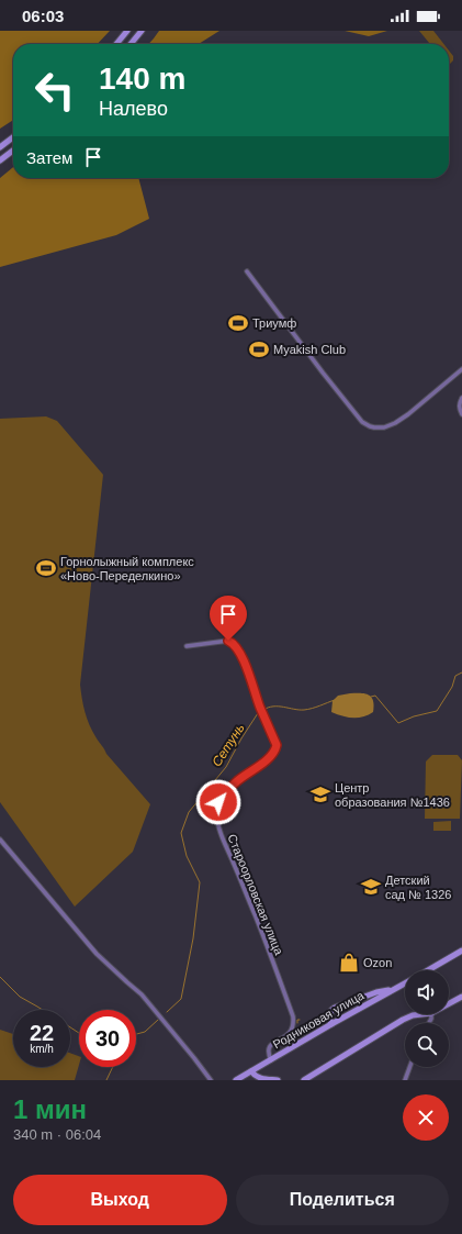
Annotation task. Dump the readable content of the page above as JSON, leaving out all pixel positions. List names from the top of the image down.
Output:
{
  "streets": {
    "main road": ["Родниковая улица"],
    "street": ["Староорловская улица"]
  },
  "crossings": [
    ["Староорловская улица", "Родниковая улица"]
  ],
  "water": ["Сетунь"],
  "places": {
    "sports": ["Триумф", "Myakish Club", "Горнолыжный комплекс «Ново-Переделкино»"],
    "school or university": ["Центр образования №1436", "Детский сад № 1326"],
    "shop": ["Ozon"]
  },
  "page": {
    "status": "06:03",
    "turn": ["140 m", "Налево"],
    "then": "Затем",
    "speed": "22 km/h",
    "limit": "30",
    "heading": ["1 мин", "340 m · 06:04"],
    "buttons": ["Выход", "Поделиться"]
  }
}
